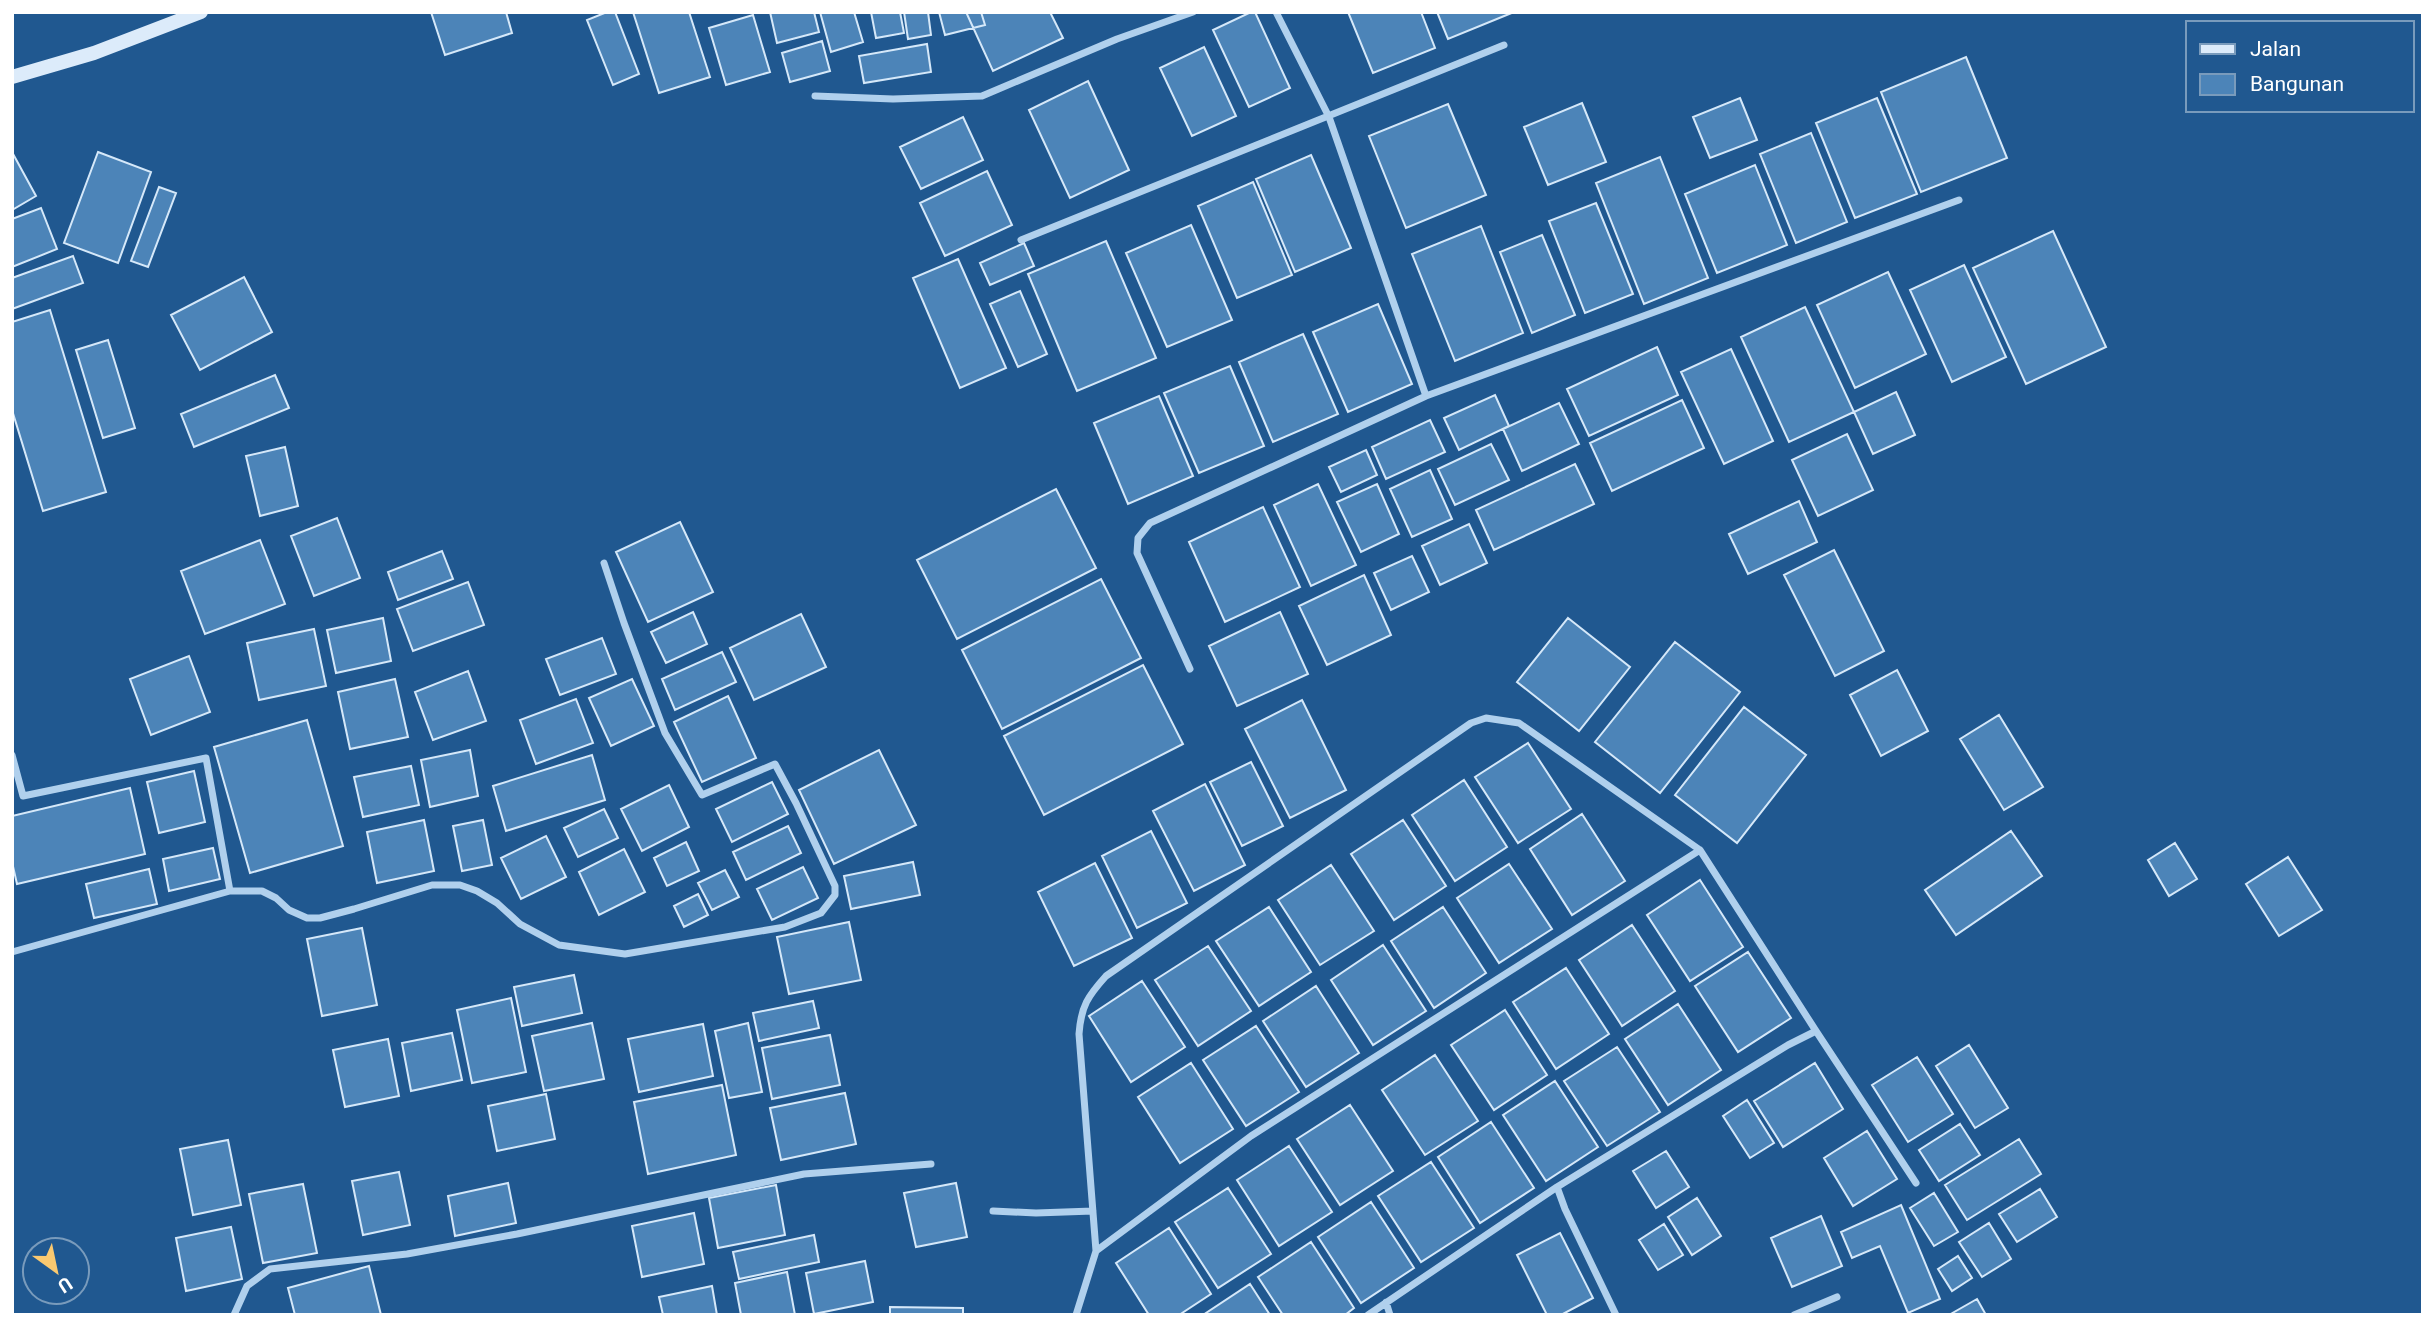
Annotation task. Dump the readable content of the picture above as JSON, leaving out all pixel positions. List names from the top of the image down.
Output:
{
  "legend": ["Jalan", "Bangunan"],
  "north": "bottom right"
}
